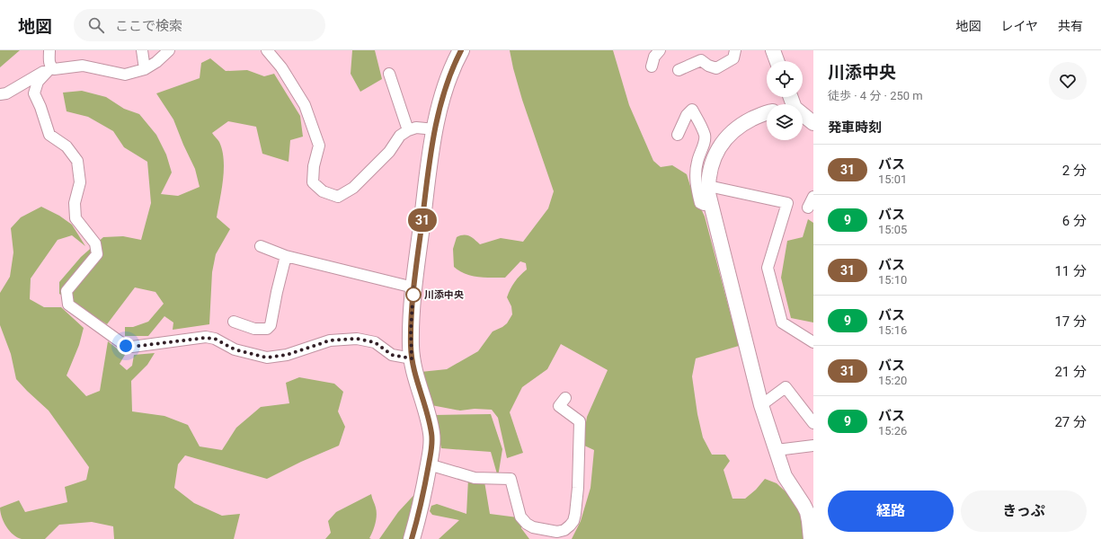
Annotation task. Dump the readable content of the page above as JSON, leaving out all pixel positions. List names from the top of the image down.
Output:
{
  "places": ["川添中央"],
  "lines": ["bus line 31"],
  "page": {
    "header": "地図",
    "search": "ここで検索",
    "nav": ["地図", "レイヤ", "共有"],
    "on_map": "31",
    "heading": [
      ["川添中央", "徒歩 · 4 分 · 250 m"],
      "発車時刻"
    ],
    "list": [
      {
        "mark": "31",
        "name": "バス",
        "note": "15:01",
        "value": "2 分"
      },
      {
        "mark": "9",
        "name": "バス",
        "note": "15:05",
        "value": "6 分"
      },
      {
        "mark": "31",
        "name": "バス",
        "note": "15:10",
        "value": "11 分"
      },
      {
        "mark": "9",
        "name": "バス",
        "note": "15:16",
        "value": "17 分"
      },
      {
        "mark": "31",
        "name": "バス",
        "note": "15:20",
        "value": "21 分"
      },
      {
        "mark": "9",
        "name": "バス",
        "note": "15:26",
        "value": "27 分"
      }
    ],
    "buttons": ["経路", "きっぷ"]
  }
}
